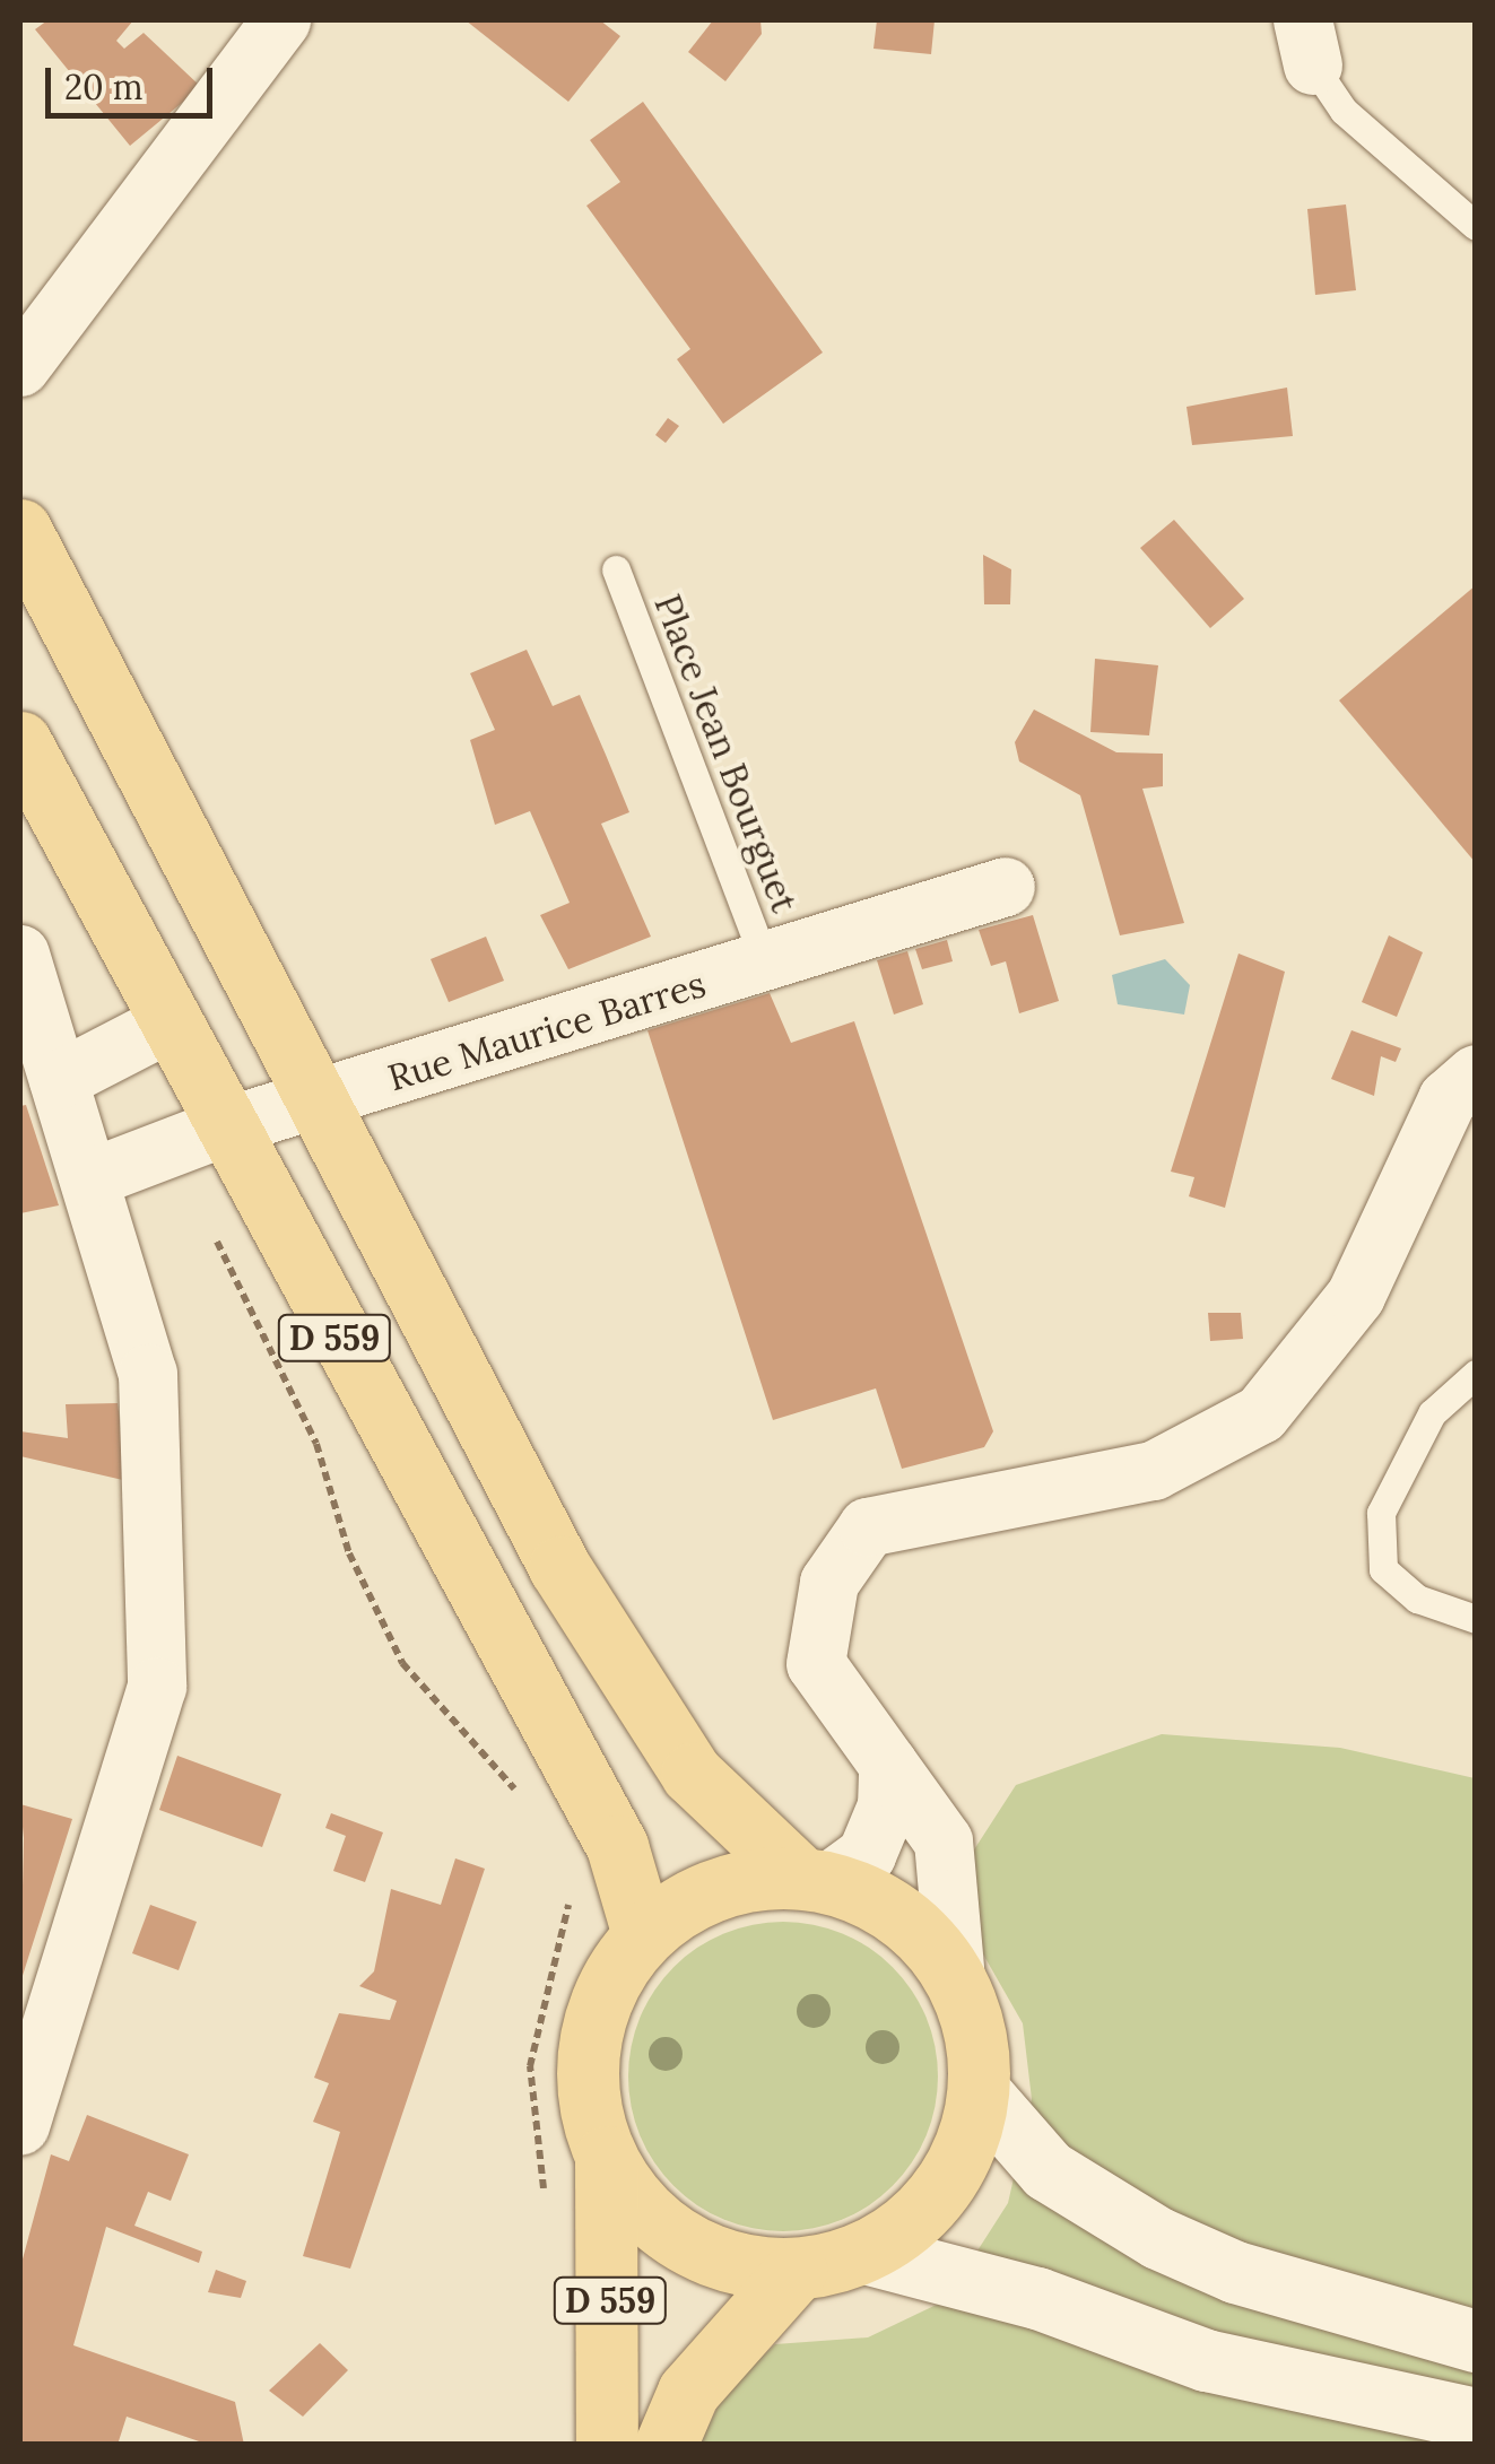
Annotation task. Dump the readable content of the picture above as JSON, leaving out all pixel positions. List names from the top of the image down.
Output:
{
  "streets": {
    "main road": ["D 559"],
    "street": ["Rue Maurice Barres"],
    "lane": ["Place Jean Bourguet"]
  },
  "crossings": [
    ["Place Jean Bourguet", "Rue Maurice Barres"],
    ["Rue Maurice Barres", "D 559"]
  ],
  "scale_bar": "20 m"
}
